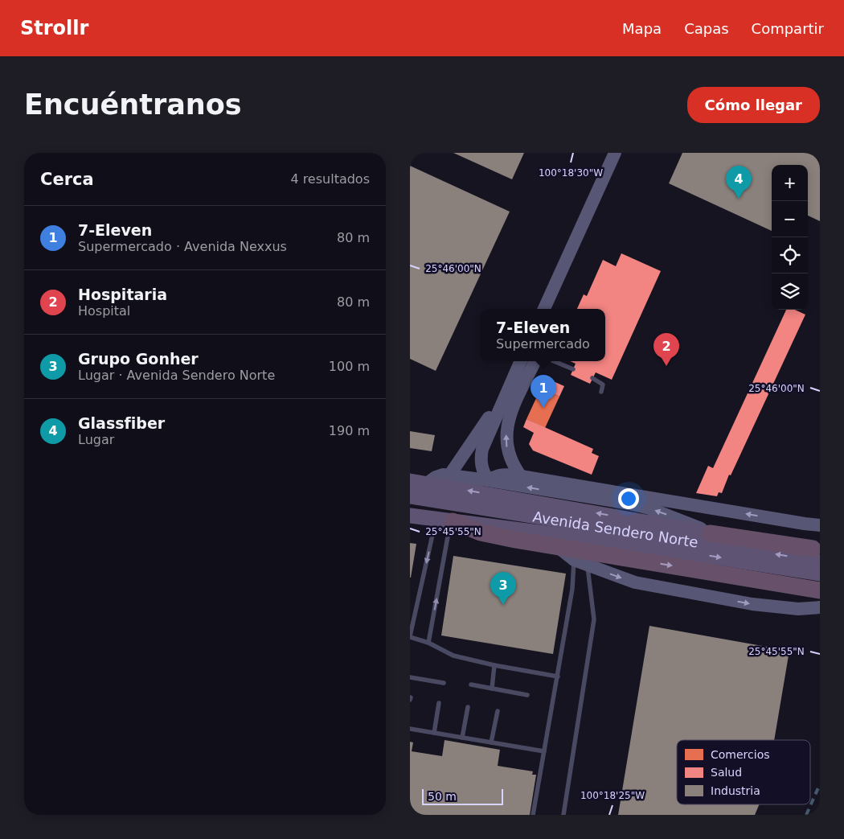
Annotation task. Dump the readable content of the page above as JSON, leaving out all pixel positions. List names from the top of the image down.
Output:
{
  "streets": {
    "main road": ["Avenida Sendero Norte"]
  },
  "legend": ["Comercios", "Salud", "Industria"],
  "scale_bar": "50 m",
  "page": {
    "header": "Strollr",
    "nav": ["Mapa", "Capas", "Compartir"],
    "buttons": "Cómo llegar",
    "title": "Encuéntranos",
    "heading": ["Cerca", "4 resultados"],
    "map_buttons": ["+", "−"],
    "pins": [
      "4",
      "2",
      "1",
      "3"
    ],
    "list": [
      {
        "mark": "1",
        "name": "7-Eleven",
        "note": "Supermercado · Avenida Nexxus",
        "value": "80 m"
      },
      {
        "mark": "2",
        "name": "Hospitaria",
        "note": "Hospital",
        "value": "80 m"
      },
      {
        "mark": "3",
        "name": "Grupo Gonher",
        "note": "Lugar · Avenida Sendero Norte",
        "value": "100 m"
      },
      {
        "mark": "4",
        "name": "Glassfiber",
        "note": "Lugar",
        "value": "190 m"
      }
    ],
    "popup": ["7-Eleven", "Supermercado"],
    "scale": "50 m"
  },
  "coordinates": [
    "100°18'30\"W",
    "25°46'00\"N",
    "25°45'55\"N",
    "100°18'25\"W"
  ]
}
